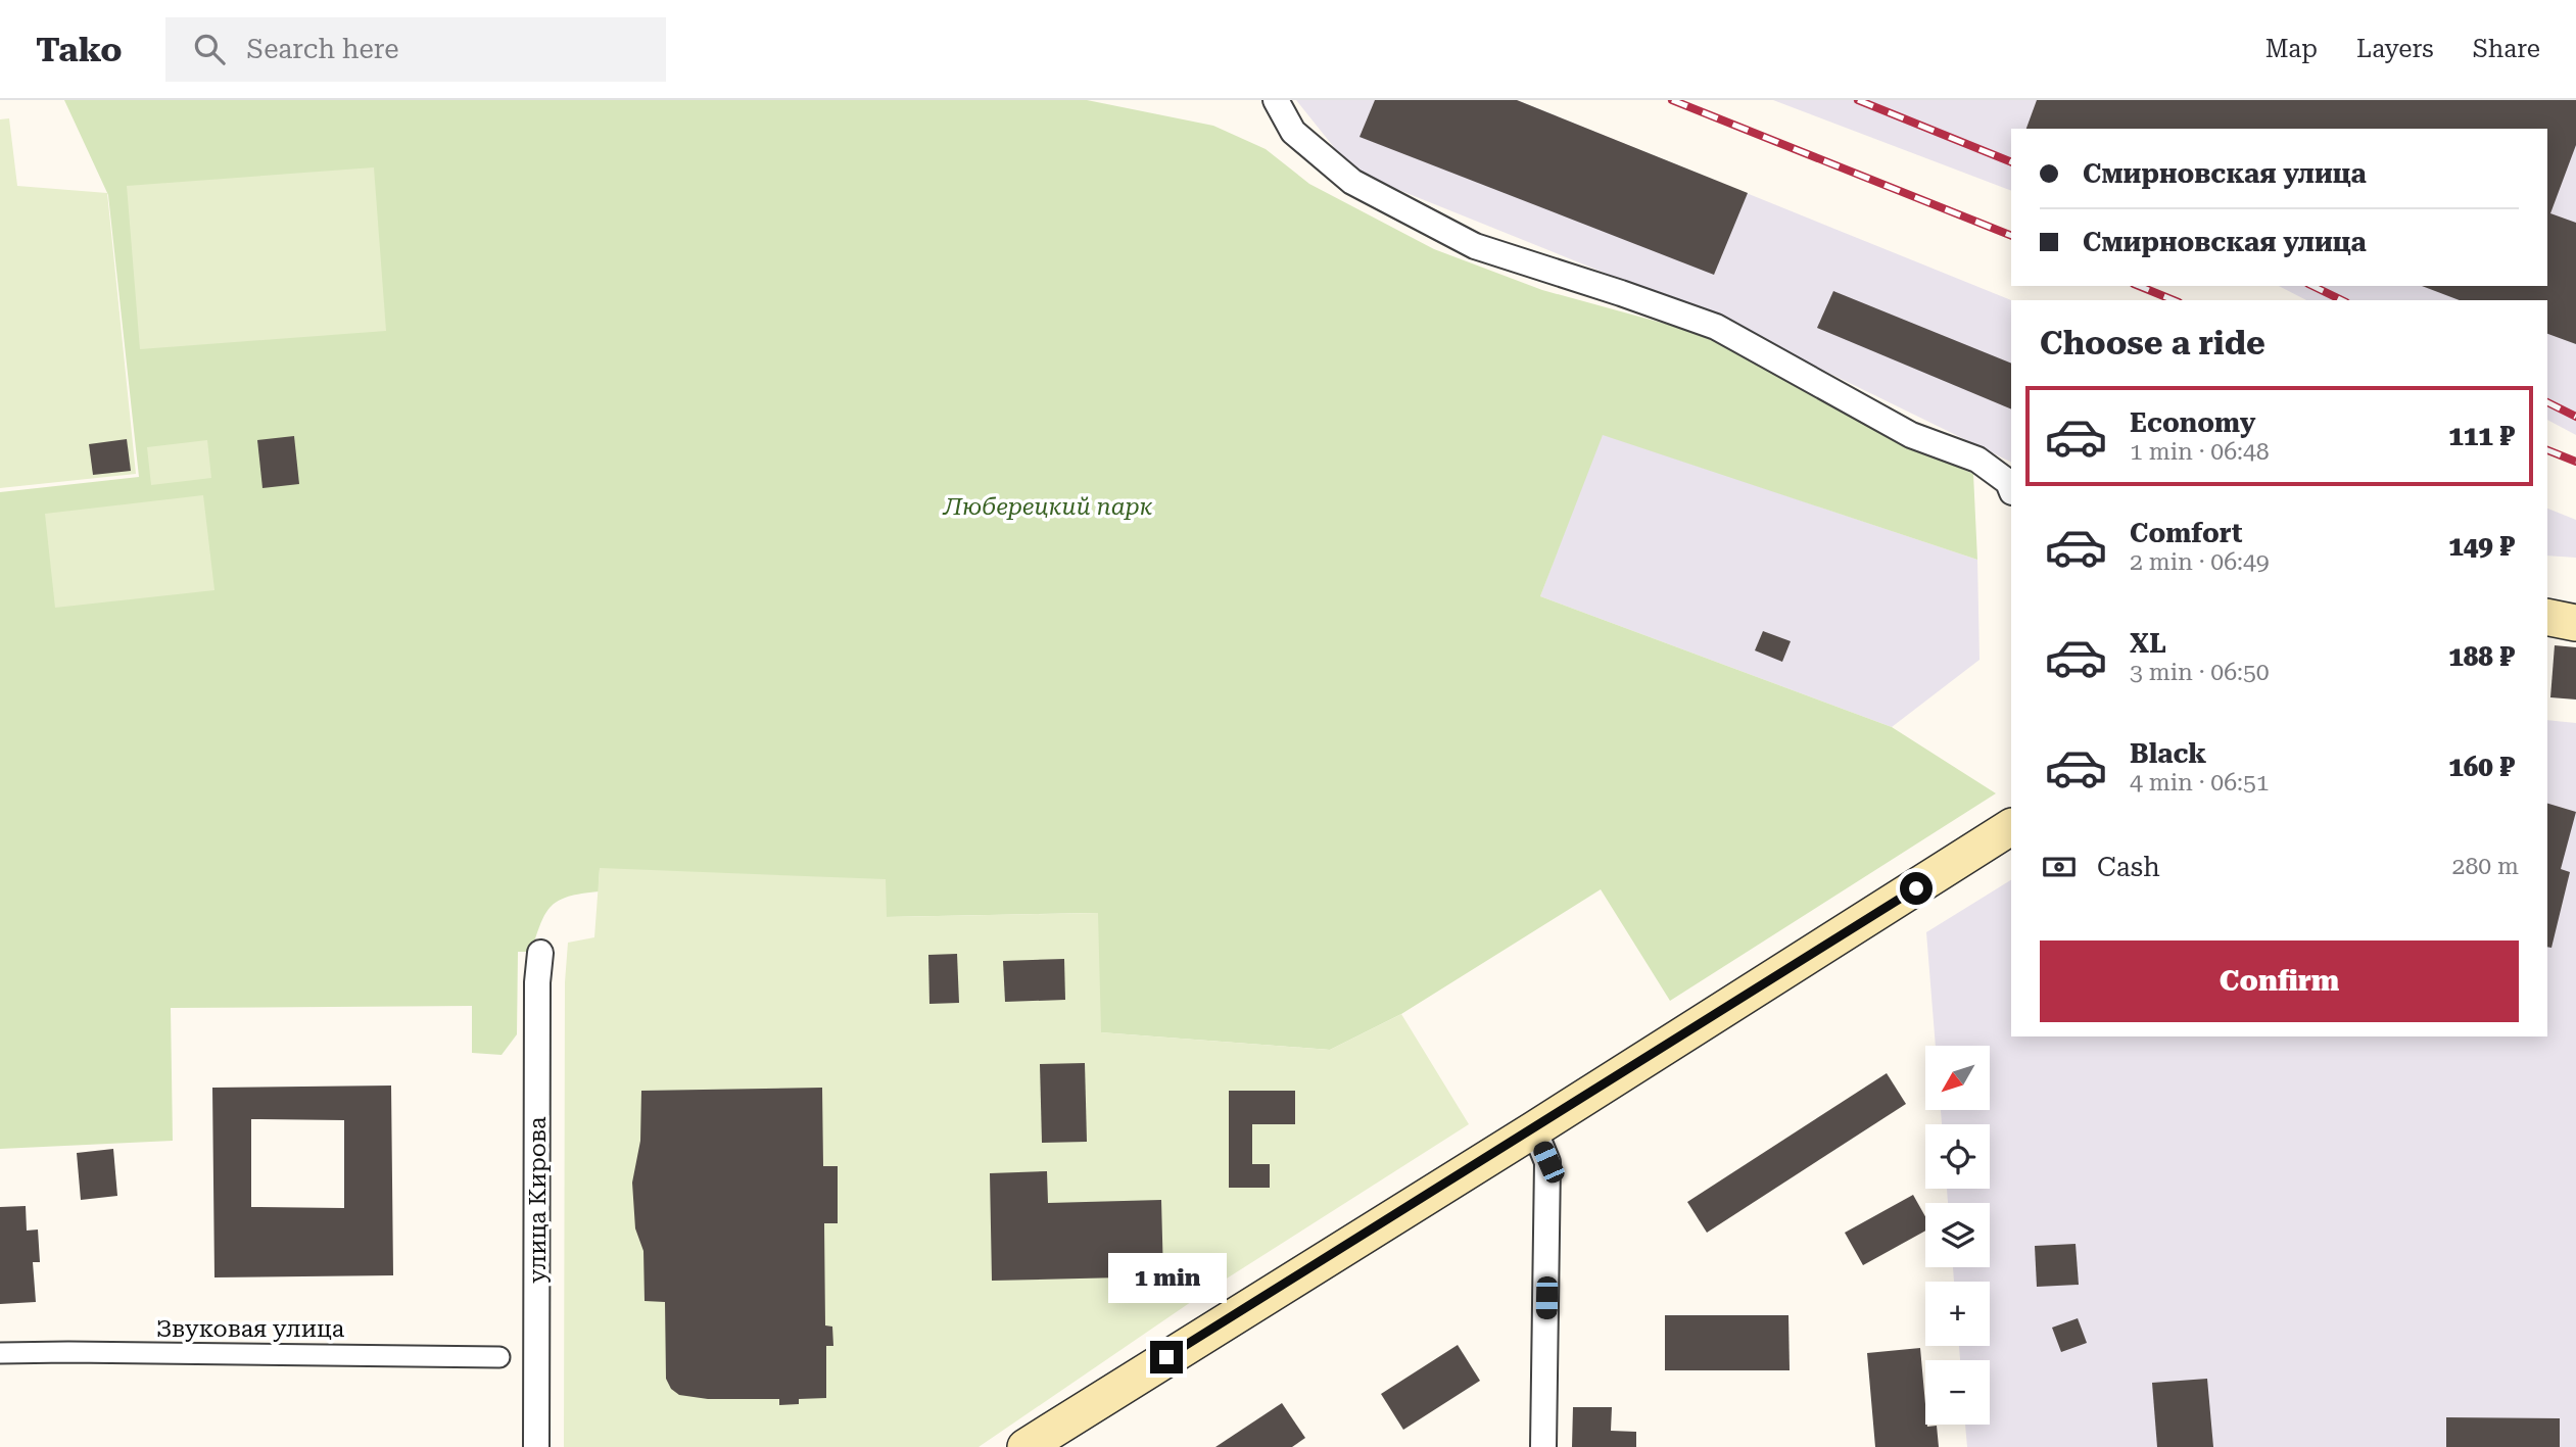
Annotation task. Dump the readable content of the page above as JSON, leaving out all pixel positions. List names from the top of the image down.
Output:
{
  "streets": {
    "street": ["улица Кирова", "Звуковая улица"]
  },
  "parks": ["Люберецкий парк"],
  "north": "bottom left",
  "page": {
    "header": "Tako",
    "search": "Search here",
    "nav": ["Map", "Layers", "Share"],
    "banner": ["Смирновская улица", "Смирновская улица"],
    "heading": "Choose a ride",
    "list": [
      {
        "name": "Economy",
        "note": "1 min · 06:48",
        "value": "111 ₽"
      },
      {
        "name": "Comfort",
        "note": "2 min · 06:49",
        "value": "149 ₽"
      },
      {
        "name": "XL",
        "note": "3 min · 06:50",
        "value": "188 ₽"
      },
      {
        "name": "Black",
        "note": "4 min · 06:51",
        "value": "160 ₽"
      }
    ],
    "pay": ["Cash", "280 m"],
    "buttons": "Confirm",
    "map_buttons": ["+", "−"],
    "bubble": "1 min"
  }
}
